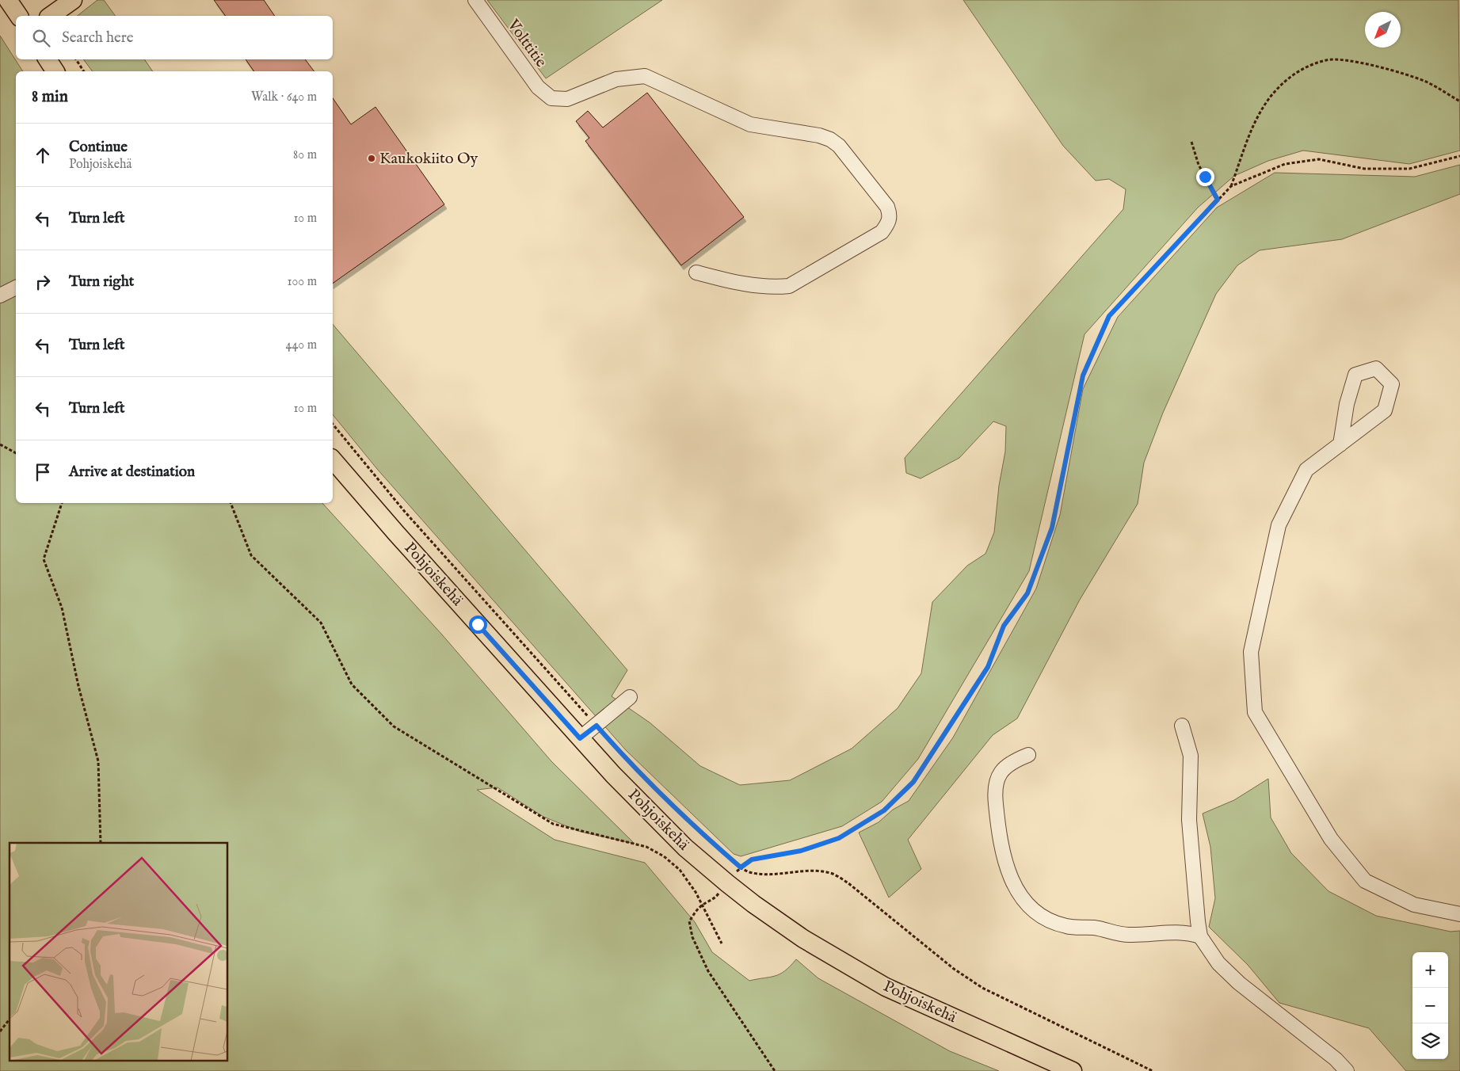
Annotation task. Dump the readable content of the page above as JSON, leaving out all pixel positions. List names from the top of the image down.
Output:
{
  "streets": {
    "main road": ["Pohjoiskehä"],
    "street": ["Volttitie"]
  },
  "places": ["Kaukokiito Oy"],
  "north": "bottom left",
  "page": {
    "search": "Search here",
    "heading": ["8 min", "Walk · 640 m"],
    "list": [
      ["Continue", "Pohjoiskehä", "80 m"],
      ["Turn left", "10 m"],
      ["Turn right", "100 m"],
      ["Turn left", "440 m"],
      ["Turn left", "10 m"],
      "Arrive at destination"
    ],
    "map_buttons": ["+", "−"]
  }
}
